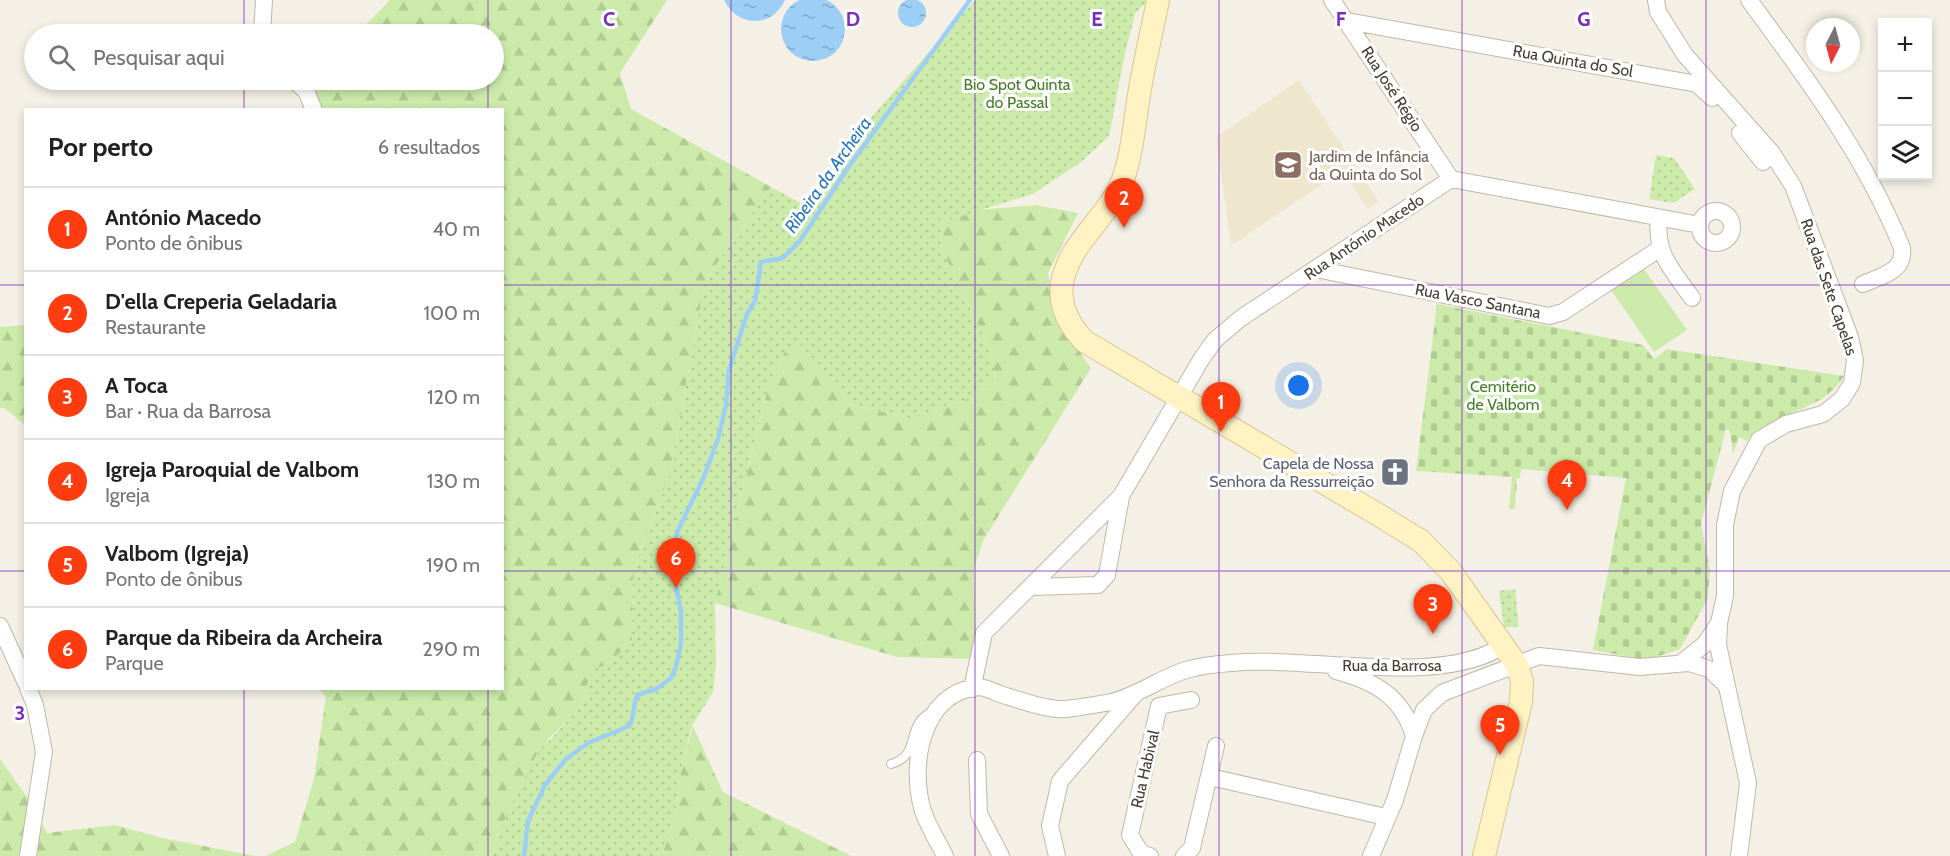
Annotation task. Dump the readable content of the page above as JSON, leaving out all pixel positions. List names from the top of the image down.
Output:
{
  "streets": {
    "street": [
      "Rua Quinta do Sol",
      "Rua José Régio",
      "Rua António Macedo",
      "Rua das Sete Capelas",
      "Rua Vasco Santana",
      "Rua da Barrosa",
      "Rua Habival"
    ]
  },
  "crossings": [
    ["Rua Quinta do Sol", "Rua José Régio"],
    ["Rua José Régio", "Rua António Macedo"],
    ["Rua António Macedo", "Rua Vasco Santana"]
  ],
  "water": ["Ribeira da Archeira"],
  "parks": ["Bio Spot Quinta do Passal", "Cemitério de Valbom"],
  "places": {
    "school or university": ["Jardim de Infância da Quinta do Sol"],
    "church": ["Capela de Nossa Senhora da Ressurreição"]
  },
  "north": "bottom",
  "page": {
    "map_buttons": ["+", "−"],
    "search": "Pesquisar aqui",
    "heading": ["Por perto", "6 resultados"],
    "pins": [
      "2",
      "1",
      "4",
      "6",
      "3",
      "5"
    ],
    "list": [
      {
        "mark": "1",
        "name": "António Macedo",
        "note": "Ponto de ônibus",
        "value": "40 m"
      },
      {
        "mark": "2",
        "name": "D'ella Creperia Geladaria",
        "note": "Restaurante",
        "value": "100 m"
      },
      {
        "mark": "3",
        "name": "A Toca",
        "note": "Bar · Rua da Barrosa",
        "value": "120 m"
      },
      {
        "mark": "4",
        "name": "Igreja Paroquial de Valbom",
        "note": "Igreja",
        "value": "130 m"
      },
      {
        "mark": "5",
        "name": "Valbom (Igreja)",
        "note": "Ponto de ônibus",
        "value": "190 m"
      },
      {
        "mark": "6",
        "name": "Parque da Ribeira da Archeira",
        "note": "Parque",
        "value": "290 m"
      }
    ]
  },
  "grid": {
    "columns": [
      "C",
      "D",
      "E",
      "F",
      "G"
    ],
    "rows": ["3"]
  }
}
